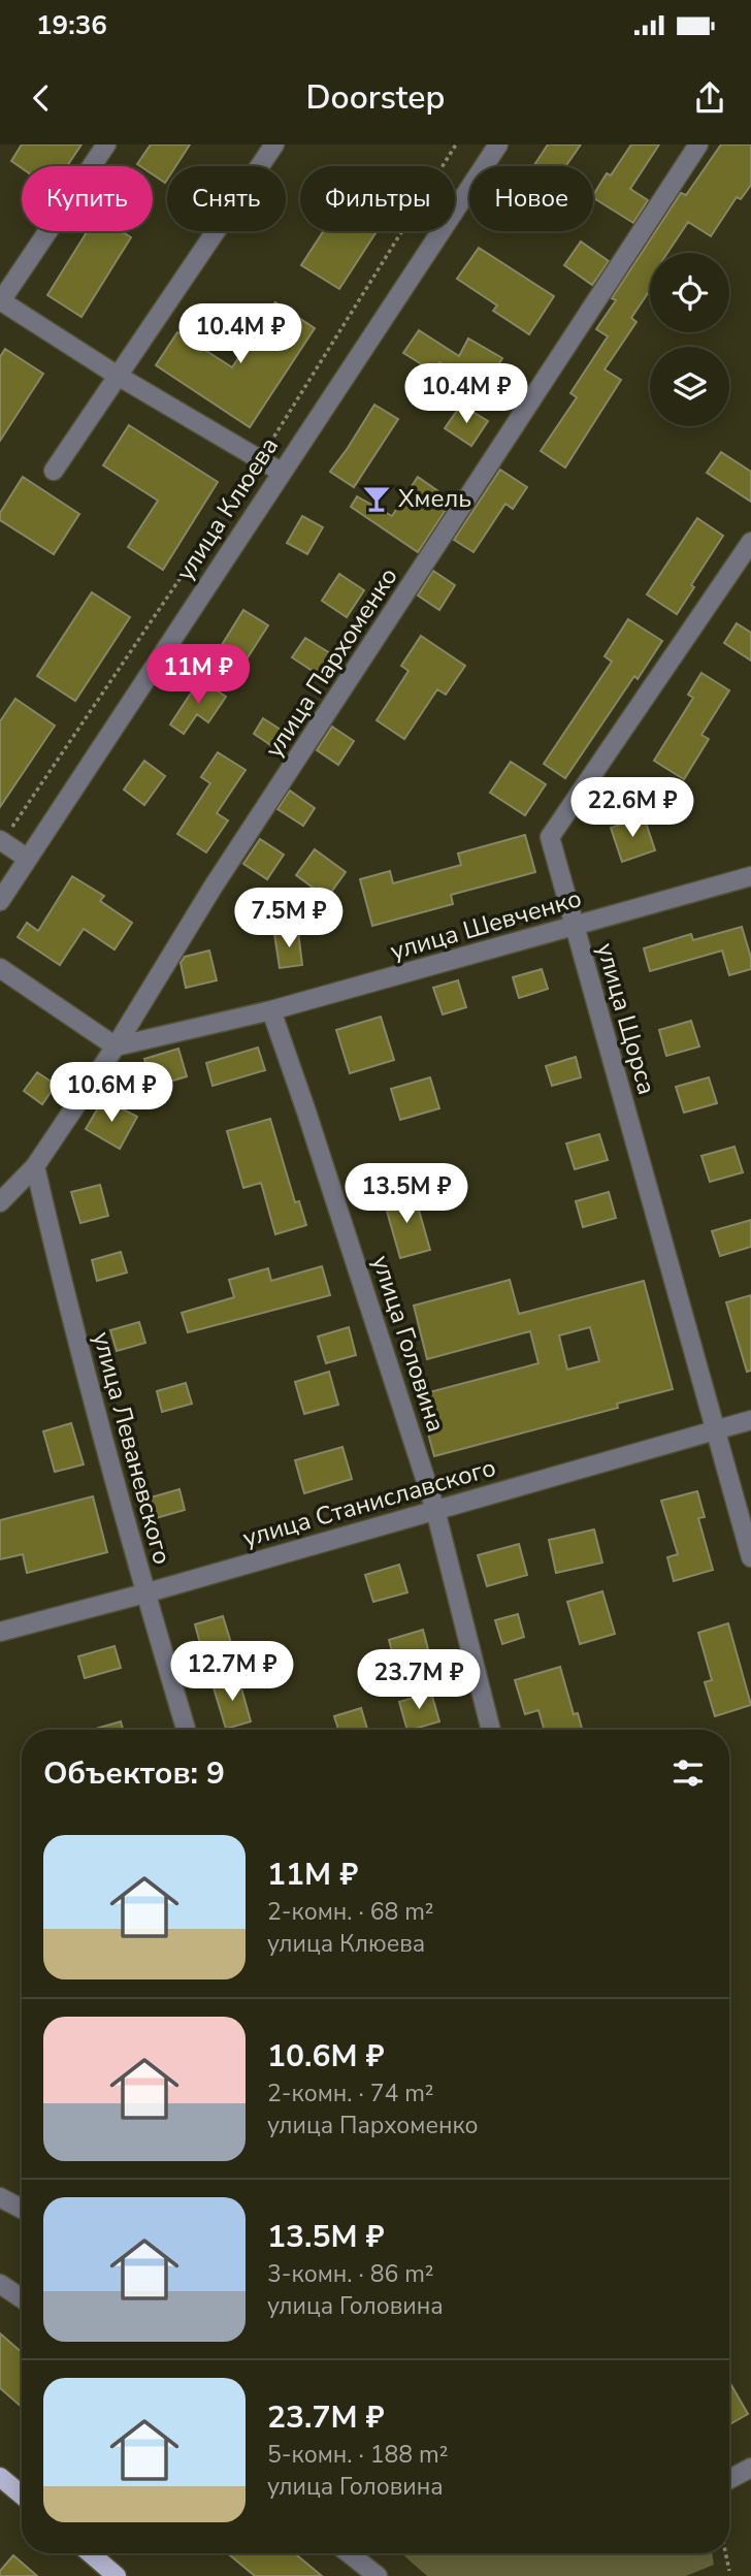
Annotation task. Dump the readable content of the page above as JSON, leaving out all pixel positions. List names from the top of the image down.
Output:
{
  "streets": {
    "street": [
      "улица Клюева",
      "улица Пархоменко",
      "улица Шевченко",
      "улица Щорса",
      "улица Головина",
      "улица Леваневского",
      "улица Станиславского"
    ]
  },
  "crossings": [
    ["улица Пархоменко", "улица Шевченко"],
    ["улица Пархоменко", "улица Леваневского"],
    ["улица Шевченко", "улица Щорса"],
    ["улица Шевченко", "улица Головина"],
    ["улица Щорса", "улица Станиславского"],
    ["улица Головина", "улица Станиславского"],
    ["улица Леваневского", "улица Станиславского"]
  ],
  "places": {
    "bar": ["Хмель"]
  },
  "page": {
    "status": "19:36",
    "header": "Doorstep",
    "chip": [
      "Купить",
      "Снять",
      "Фильтры",
      "Новое"
    ],
    "price": [
      "10.4M ₽",
      "10.4M ₽",
      "11M ₽",
      "22.6M ₽",
      "7.5M ₽",
      "10.6M ₽",
      "13.5M ₽",
      "12.7M ₽",
      "23.7M ₽"
    ],
    "heading": "Объектов: 9",
    "list": [
      {
        "name": "11M ₽",
        "note": "2-комн. · 68 m² · улица Клюева"
      },
      {
        "name": "10.6M ₽",
        "note": "2-комн. · 74 m² · улица Пархоменко"
      },
      {
        "name": "13.5M ₽",
        "note": "3-комн. · 86 m² · улица Головина"
      },
      {
        "name": "23.7M ₽",
        "note": "5-комн. · 188 m² · улица Головина"
      }
    ]
  }
}
